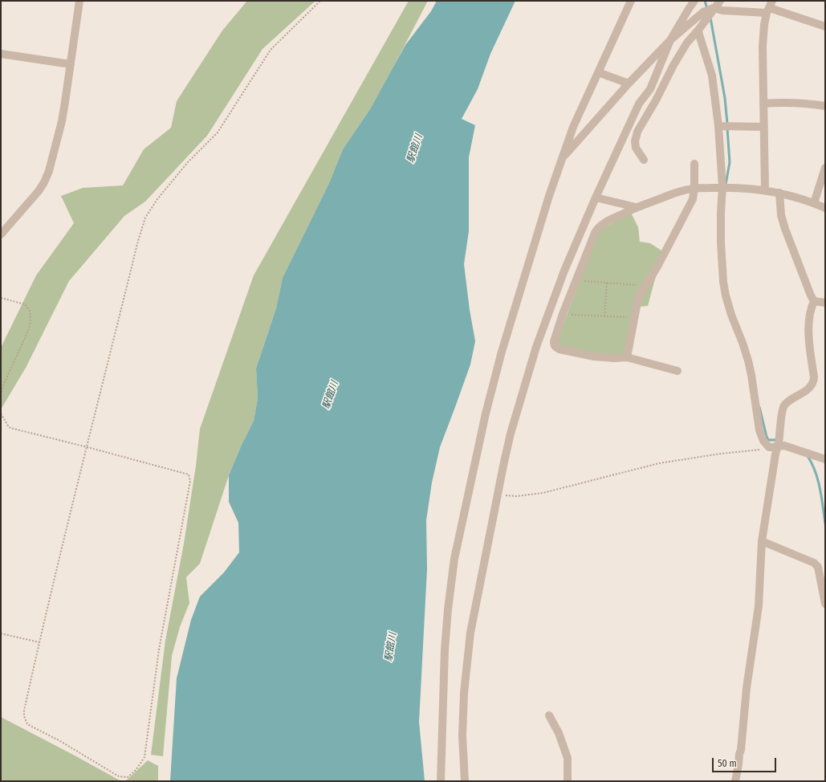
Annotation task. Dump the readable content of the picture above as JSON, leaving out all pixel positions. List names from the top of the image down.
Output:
{
  "water": ["駅館川"],
  "scale_bar": "50 m"
}
